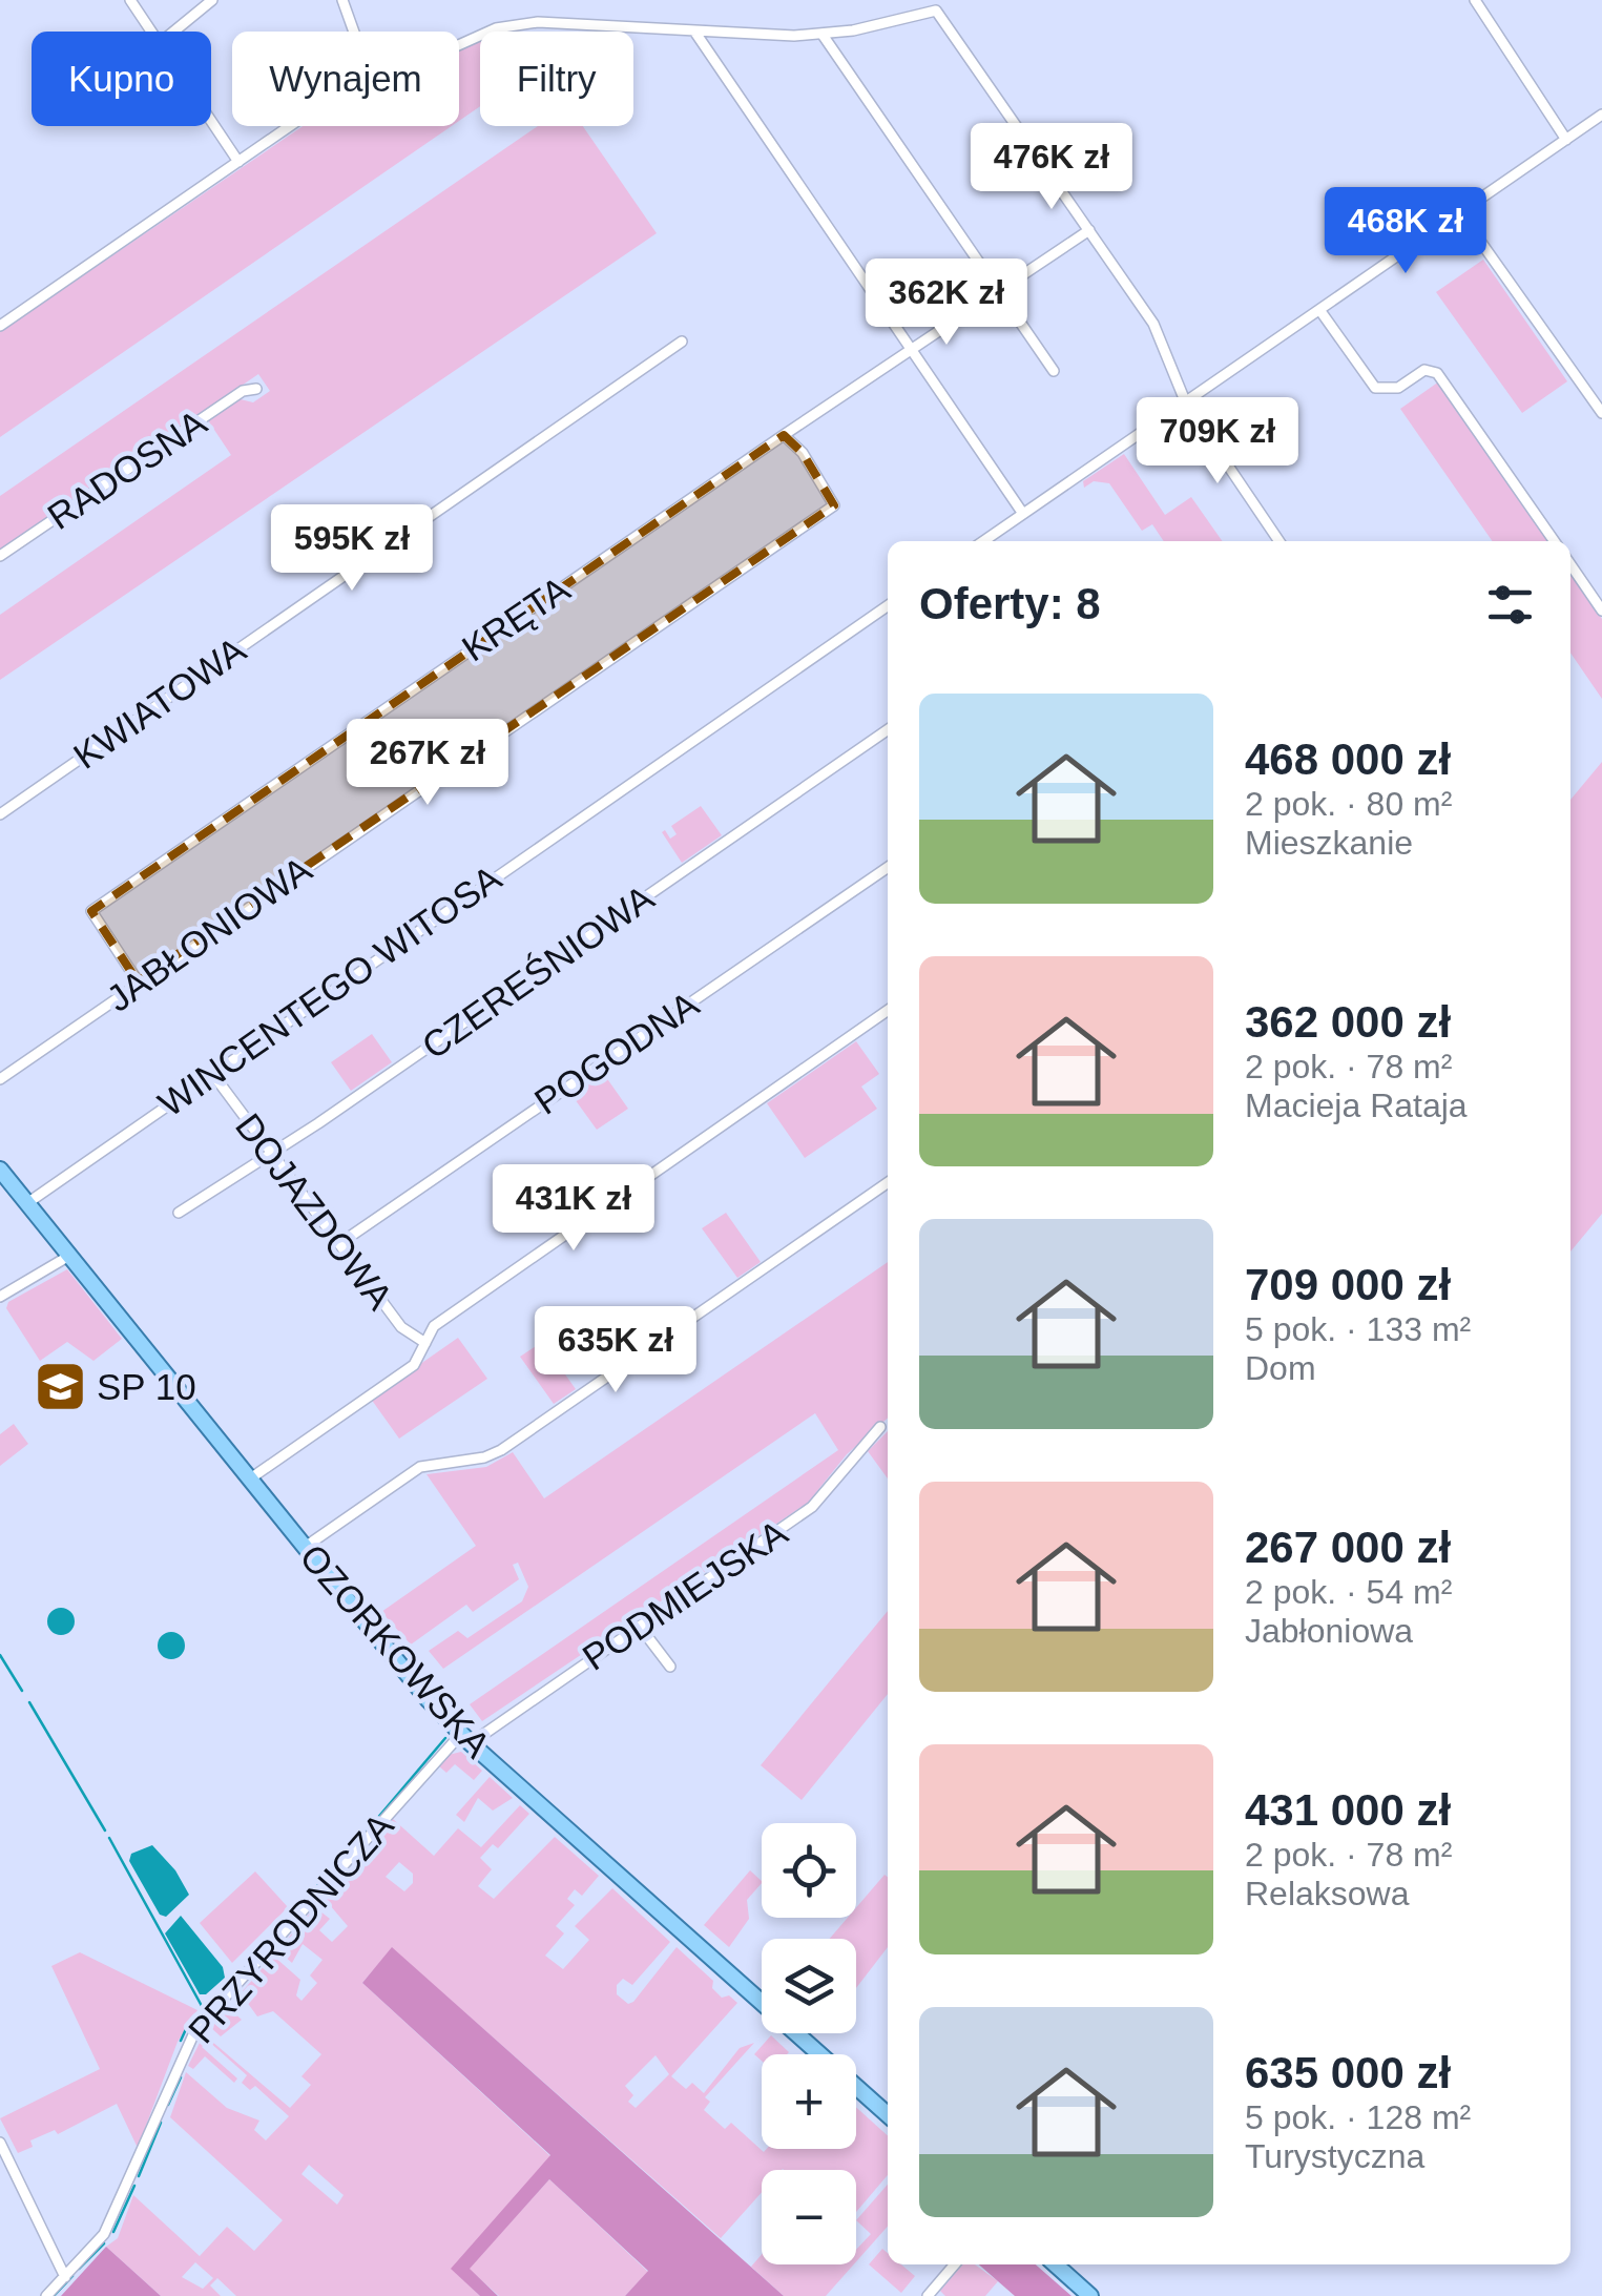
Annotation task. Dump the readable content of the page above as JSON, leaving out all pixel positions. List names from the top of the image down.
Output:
{
  "streets": {
    "main road": ["OZORKOWSKA"],
    "street": [
      "RADOSNA",
      "KRĘTA",
      "KWIATOWA",
      "JABŁONIOWA",
      "CZEREŚNIOWA",
      "WINCENTEGO WITOSA",
      "POGODNA",
      "DOJAZDOWA",
      "PODMIEJSKA",
      "PRZYRODNICZA"
    ]
  },
  "crossings": [
    ["KRĘTA", "JABŁONIOWA"],
    ["CZEREŚNIOWA", "DOJAZDOWA"],
    ["WINCENTEGO WITOSA", "DOJAZDOWA"],
    ["WINCENTEGO WITOSA", "OZORKOWSKA"],
    ["POGODNA", "DOJAZDOWA"],
    ["PODMIEJSKA", "OZORKOWSKA"],
    ["PODMIEJSKA", "PRZYRODNICZA"],
    ["OZORKOWSKA", "PRZYRODNICZA"]
  ],
  "places": {
    "school or university": ["SP 10"]
  },
  "page": {
    "chip": ["Kupno", "Wynajem", "Filtry"],
    "price": [
      "476K zł",
      "468K zł",
      "362K zł",
      "709K zł",
      "595K zł",
      "267K zł",
      "431K zł",
      "635K zł"
    ],
    "heading": "Oferty: 8",
    "list": [
      {
        "name": "468 000 zł",
        "note": "2 pok. · 80 m² · Mieszkanie"
      },
      {
        "name": "362 000 zł",
        "note": "2 pok. · 78 m² · Macieja Rataja"
      },
      {
        "name": "709 000 zł",
        "note": "5 pok. · 133 m² · Dom"
      },
      {
        "name": "267 000 zł",
        "note": "2 pok. · 54 m² · Jabłoniowa"
      },
      {
        "name": "431 000 zł",
        "note": "2 pok. · 78 m² · Relaksowa"
      },
      {
        "name": "635 000 zł",
        "note": "5 pok. · 128 m² · Turystyczna"
      }
    ],
    "map_buttons": ["+", "−"]
  }
}
